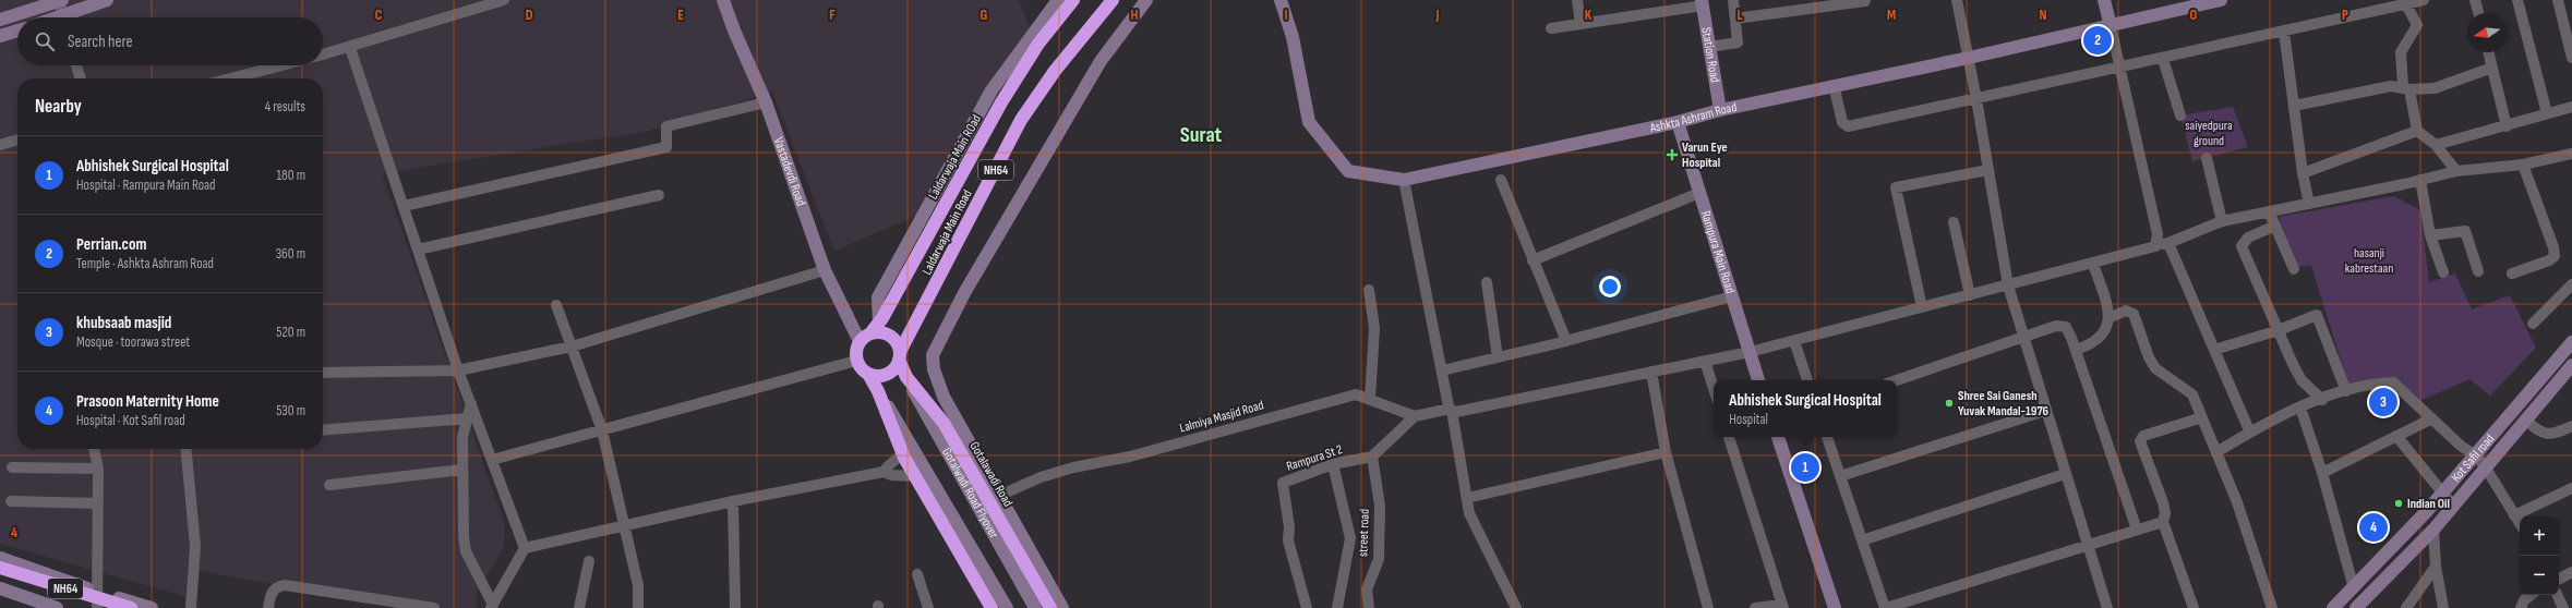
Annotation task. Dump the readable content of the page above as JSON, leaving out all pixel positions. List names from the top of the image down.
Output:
{
  "streets": {
    "highway": [
      "Laldarwaja Main ROad",
      "NH64",
      "Laldarwaja Main Road",
      "Gotalawadi Road"
    ],
    "street": [
      "Station Road",
      "Ashkta Ashram Road",
      "Vastadevdi Road",
      "Rampura Main Road",
      "Lalmiya Masjid Road",
      "Rampura St 2",
      "Kot Safil road",
      "Gotalwadi Road Flyover",
      "street road"
    ]
  },
  "crossings": [
    ["Station Road", "Ashkta Ashram Road"],
    ["Ashkta Ashram Road", "Rampura Main Road"],
    ["Laldarwaja Main ROad", "NH64"],
    ["Laldarwaja Main ROad", "Vastadevdi Road"],
    ["Laldarwaja Main ROad", "Laldarwaja Main Road"],
    ["Laldarwaja Main ROad", "Gotalawadi Road"],
    ["NH64", "Vastadevdi Road"],
    ["NH64", "Laldarwaja Main Road"],
    ["NH64", "Gotalawadi Road"],
    ["Vastadevdi Road", "Laldarwaja Main Road"],
    ["Vastadevdi Road", "Gotalawadi Road"],
    ["Laldarwaja Main Road", "Gotalawadi Road"],
    ["Rampura St 2", "street road"],
    ["Gotalawadi Road", "Gotalwadi Road Flyover"]
  ],
  "districts": ["Surat"],
  "parks": ["saiyedpura ground", "hasanji kabrestaan"],
  "places": {
    "health": ["Varun Eye Hospital"],
    "other": ["Shree Sai Ganesh Yuvak Mandal-1976", "Indian Oil"]
  },
  "north": "left",
  "page": {
    "search": "Search here",
    "pins": [
      "2",
      "3",
      "1",
      "4"
    ],
    "heading": ["Nearby", "4 results"],
    "list": [
      {
        "mark": "1",
        "name": "Abhishek Surgical Hospital",
        "note": "Hospital · Rampura Main Road",
        "value": "180 m"
      },
      {
        "mark": "2",
        "name": "Perrian.com",
        "note": "Temple · Ashkta Ashram Road",
        "value": "360 m"
      },
      {
        "mark": "3",
        "name": "khubsaab masjid",
        "note": "Mosque · toorawa street",
        "value": "520 m"
      },
      {
        "mark": "4",
        "name": "Prasoon Maternity Home",
        "note": "Hospital · Kot Safil road",
        "value": "530 m"
      }
    ],
    "popup": ["Abhishek Surgical Hospital", "Hospital"],
    "map_buttons": ["+", "−"]
  },
  "grid": {
    "columns": [
      "C",
      "D",
      "E",
      "F",
      "G",
      "H",
      "I",
      "J",
      "K",
      "L",
      "M",
      "N",
      "O",
      "P"
    ],
    "rows": ["4"]
  }
}
